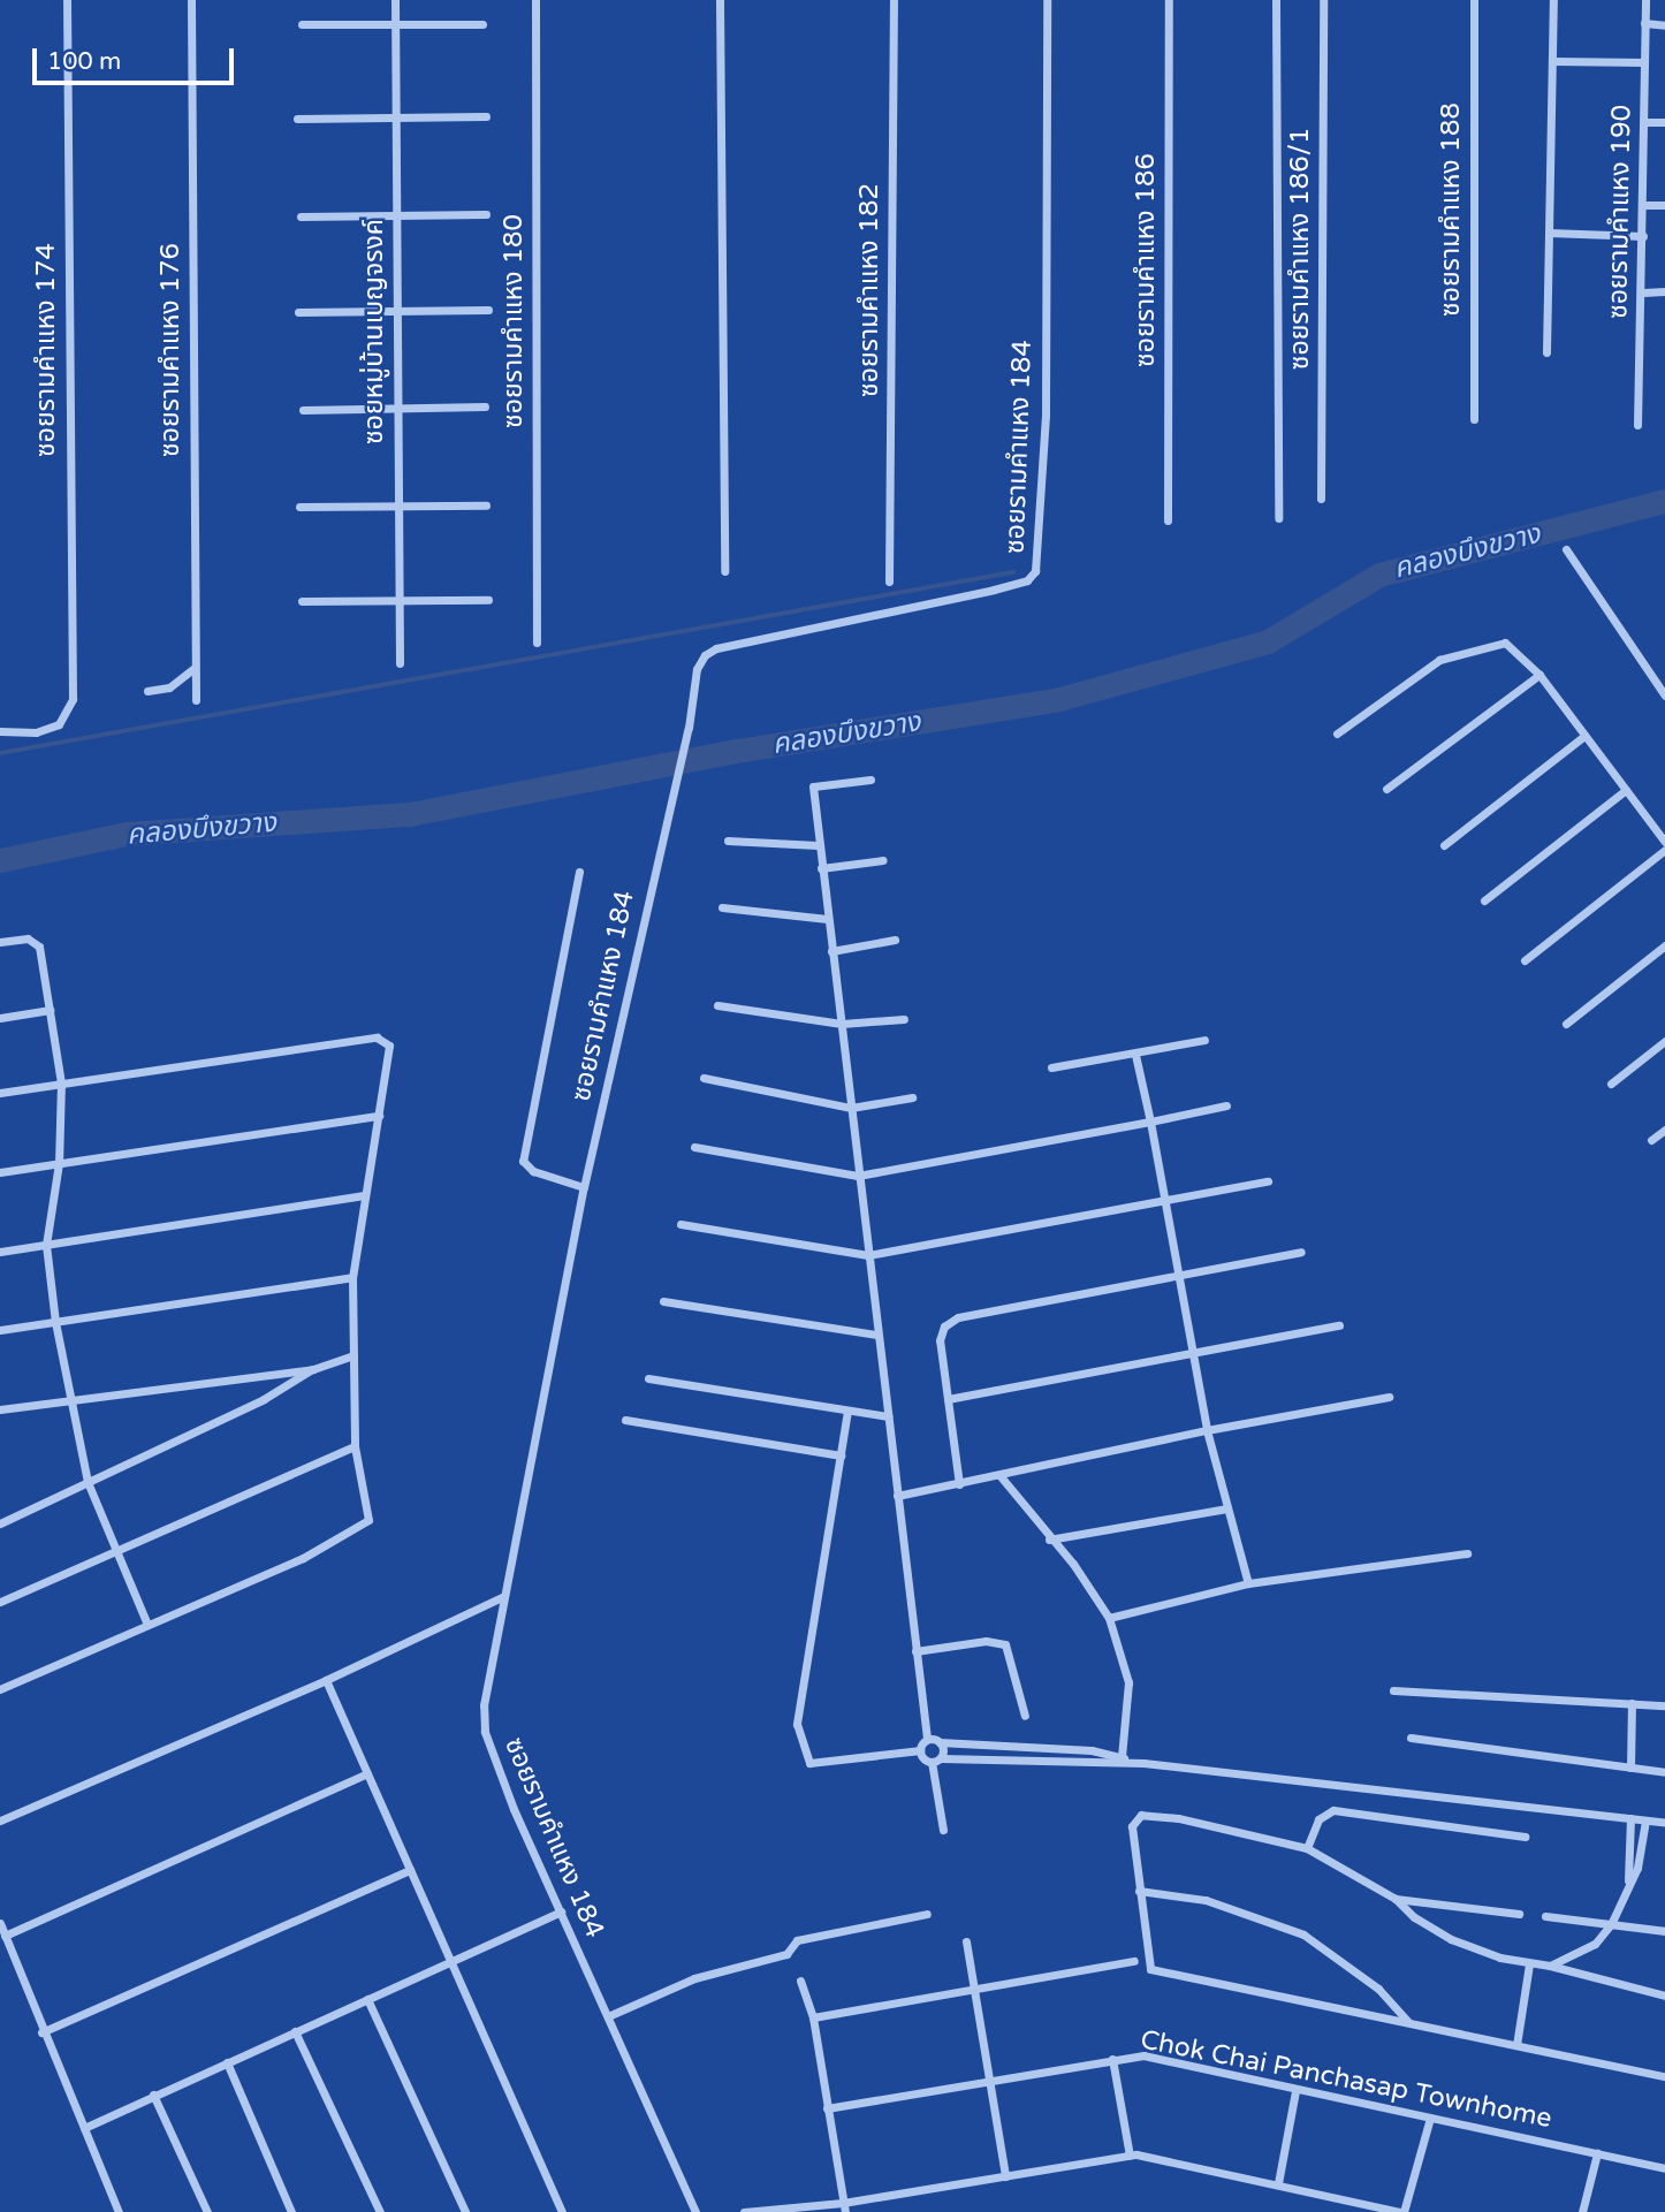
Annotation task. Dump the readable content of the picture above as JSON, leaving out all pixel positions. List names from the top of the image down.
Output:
{
  "streets": {
    "street": [
      "ซอยรามคำแหง 188",
      "ซอยรามคำแหง 190",
      "ซอยรามคำแหง 186/1",
      "ซอยรามคำแหง 186",
      "ซอยรามคำแหง 182",
      "ซอยรามคำแหง 180",
      "ซอยหมู่บ้านเบญจรงค์",
      "ซอยรามคำแหง 174",
      "ซอยรามคำแหง 176",
      "ซอยรามคำแหง 184",
      "Chok Chai Panchasap Townhome"
    ]
  },
  "water": ["คลองบึงขวาง"],
  "scale_bar": "100 m"
}
